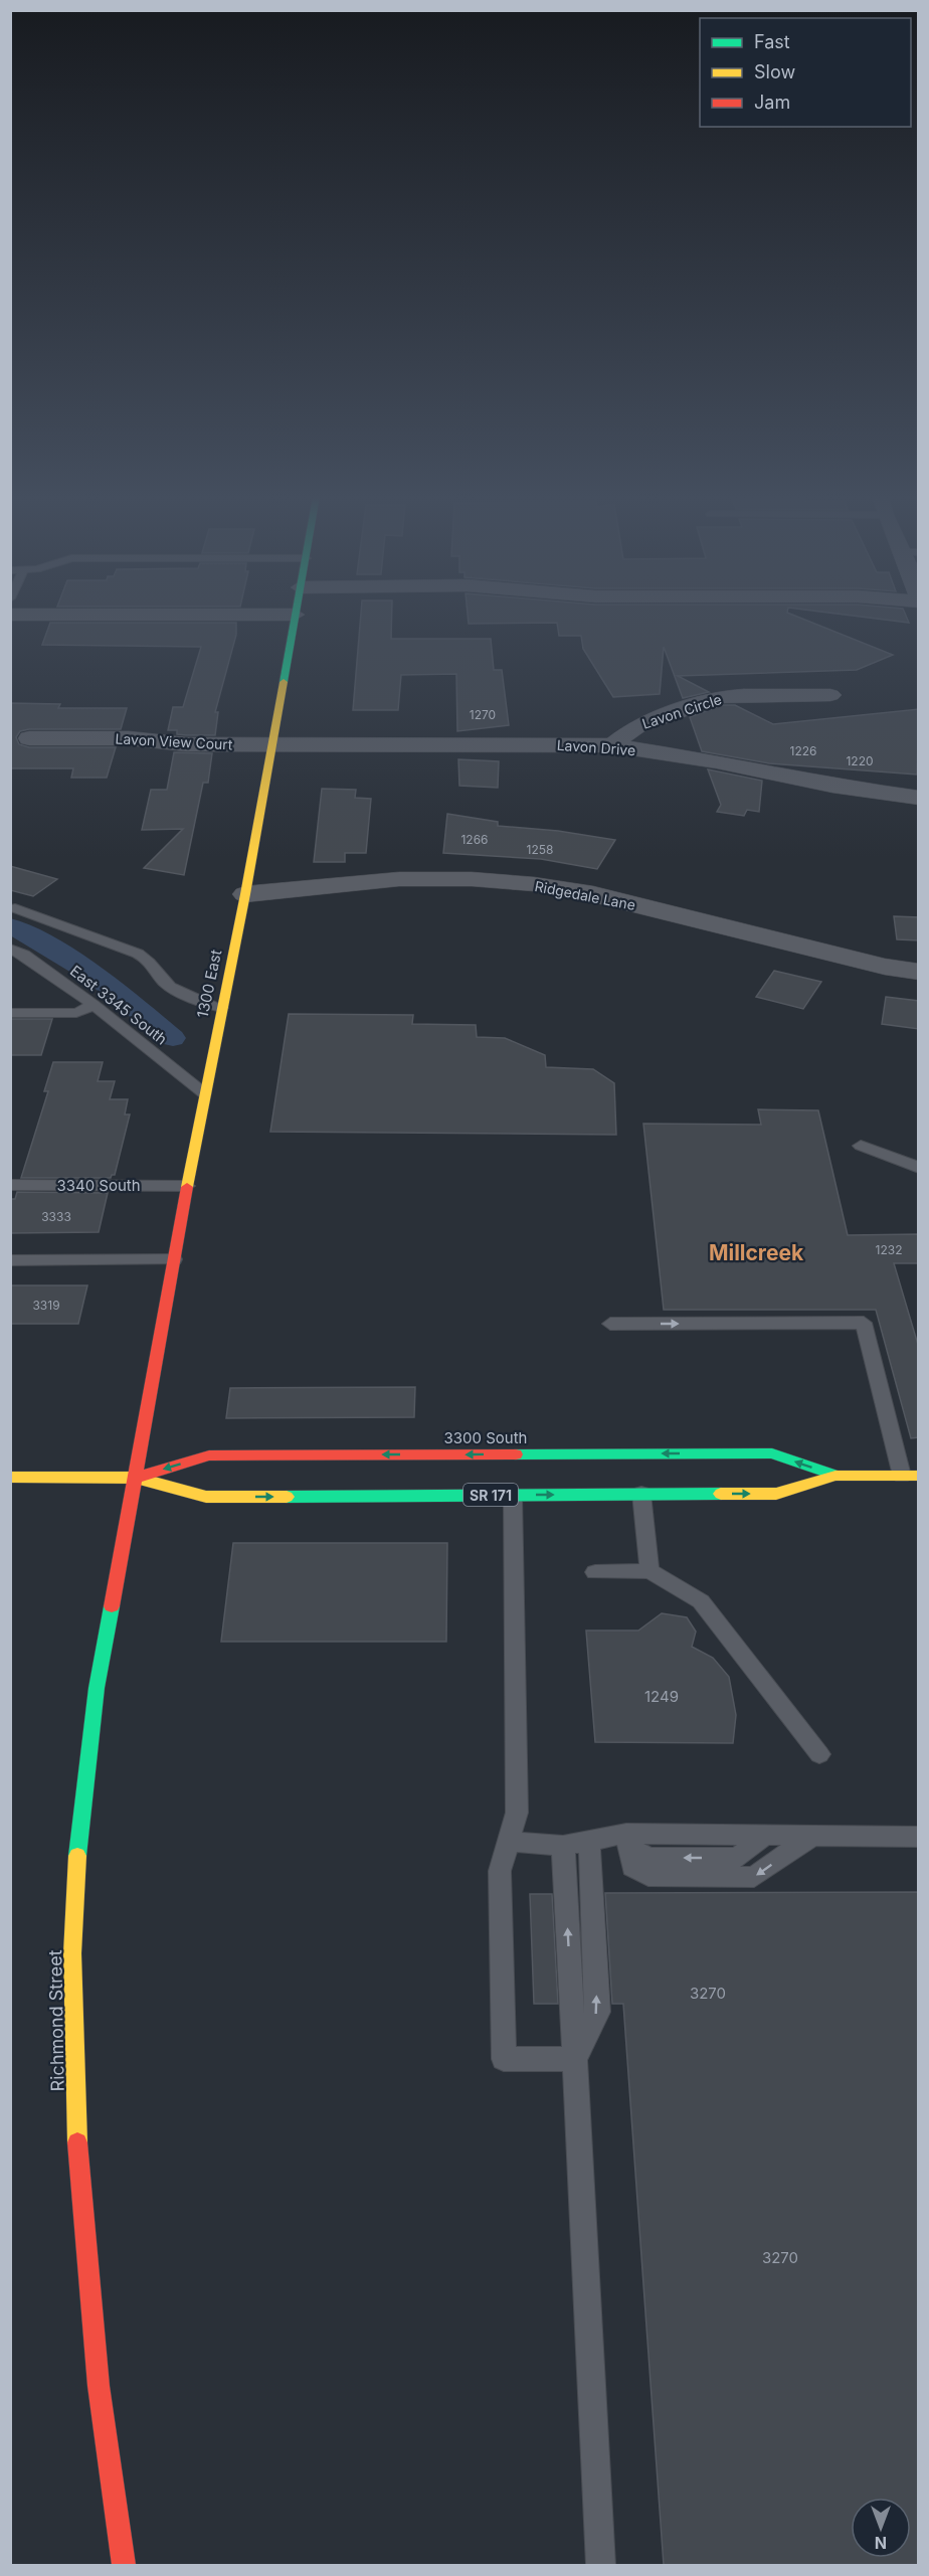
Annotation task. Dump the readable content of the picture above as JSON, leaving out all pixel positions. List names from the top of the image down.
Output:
{
  "streets": {
    "main road": [
      "1300 East",
      "3300 South",
      "SR 171",
      "Richmond Street"
    ],
    "street": [
      "Lavon Circle",
      "Lavon View Court",
      "Lavon Drive",
      "Ridgedale Lane"
    ],
    "lane": ["East 3345 South", "3340 South"]
  },
  "crossings": [
    ["Lavon Circle", "Lavon Drive"],
    ["Lavon View Court", "Lavon Drive"],
    ["Lavon View Court", "1300 East"],
    ["Lavon Drive", "1300 East"],
    ["Ridgedale Lane", "1300 East"],
    ["1300 East", "East 3345 South"],
    ["1300 East", "3340 South"],
    ["1300 East", "3300 South"],
    ["1300 East", "Richmond Street"],
    ["3300 South", "Richmond Street"]
  ],
  "districts": ["Millcreek"],
  "house_numbers": [
    "1270",
    "1226",
    "1220",
    "1266",
    "1258",
    "3333",
    "1232",
    "3319",
    "1249",
    "3270",
    "3270"
  ],
  "legend": ["Fast", "Slow", "Jam"],
  "north": "bottom"
}
